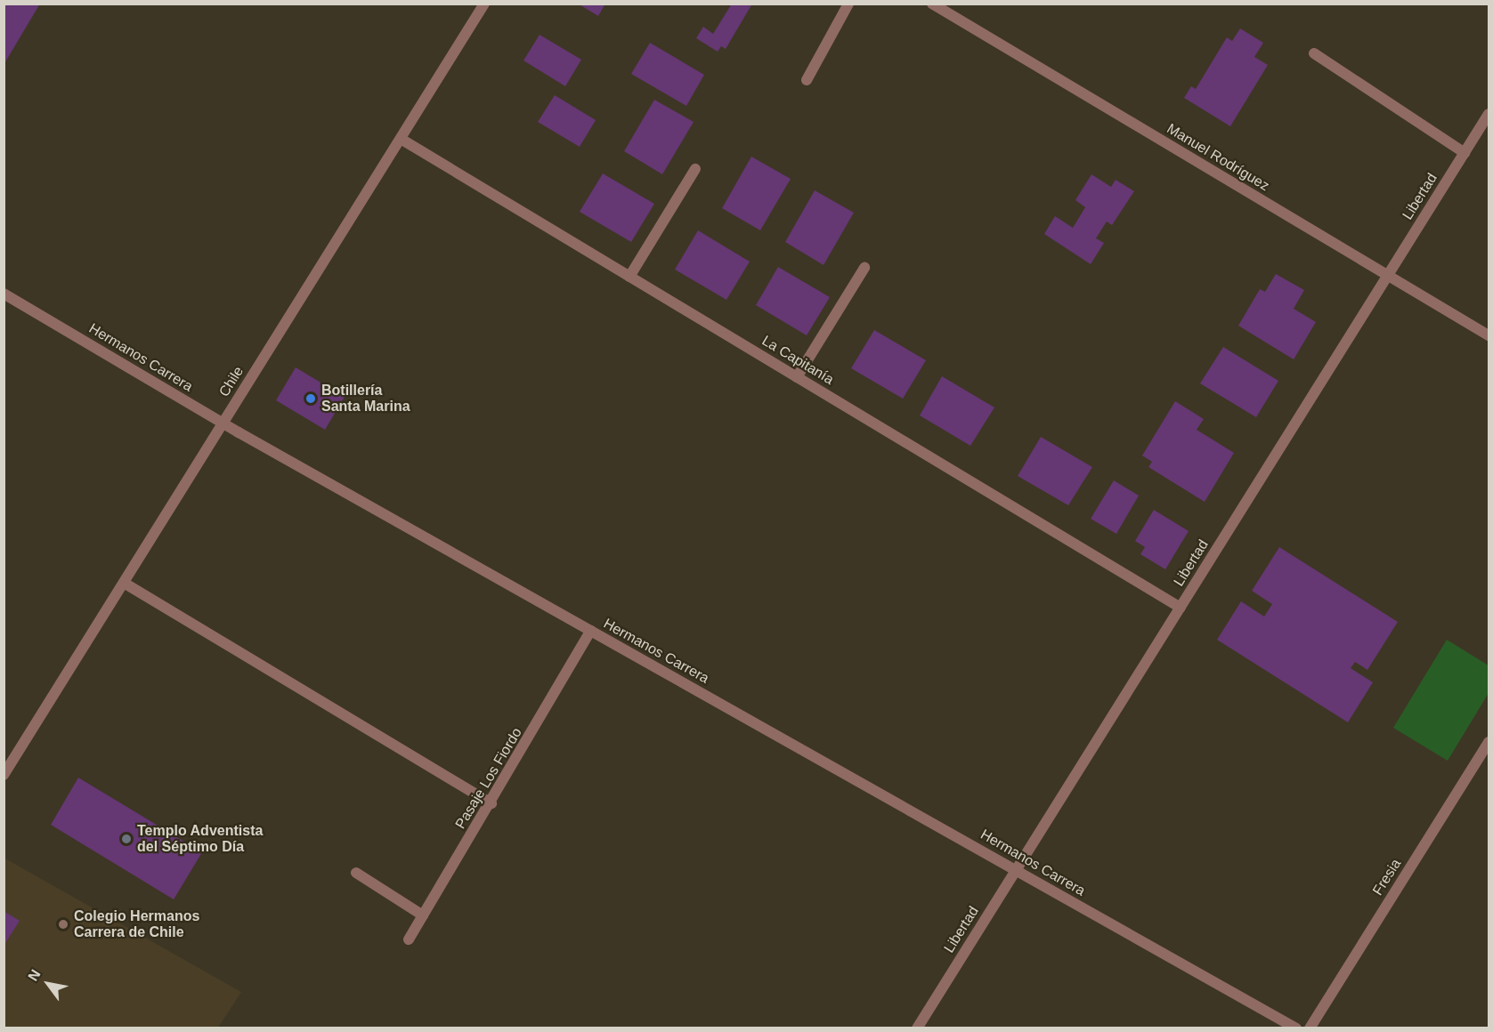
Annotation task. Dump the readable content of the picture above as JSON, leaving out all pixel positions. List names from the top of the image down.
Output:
{
  "streets": {
    "street": [
      "Manuel Rodríguez",
      "Libertad",
      "Hermanos Carrera",
      "La Capitanía",
      "Chile",
      "Pasaje Los Fiordo",
      "Fresia"
    ]
  },
  "crossings": [
    ["Manuel Rodríguez", "Libertad"],
    ["Libertad", "Hermanos Carrera"],
    ["Libertad", "La Capitanía"],
    ["Hermanos Carrera", "Chile"],
    ["Hermanos Carrera", "Pasaje Los Fiordo"],
    ["La Capitanía", "Chile"]
  ],
  "places": ["Botillería Santa Marina", "Templo Adventista del Séptimo Día", "Colegio Hermanos Carrera de Chile"],
  "north": "top left"
}
